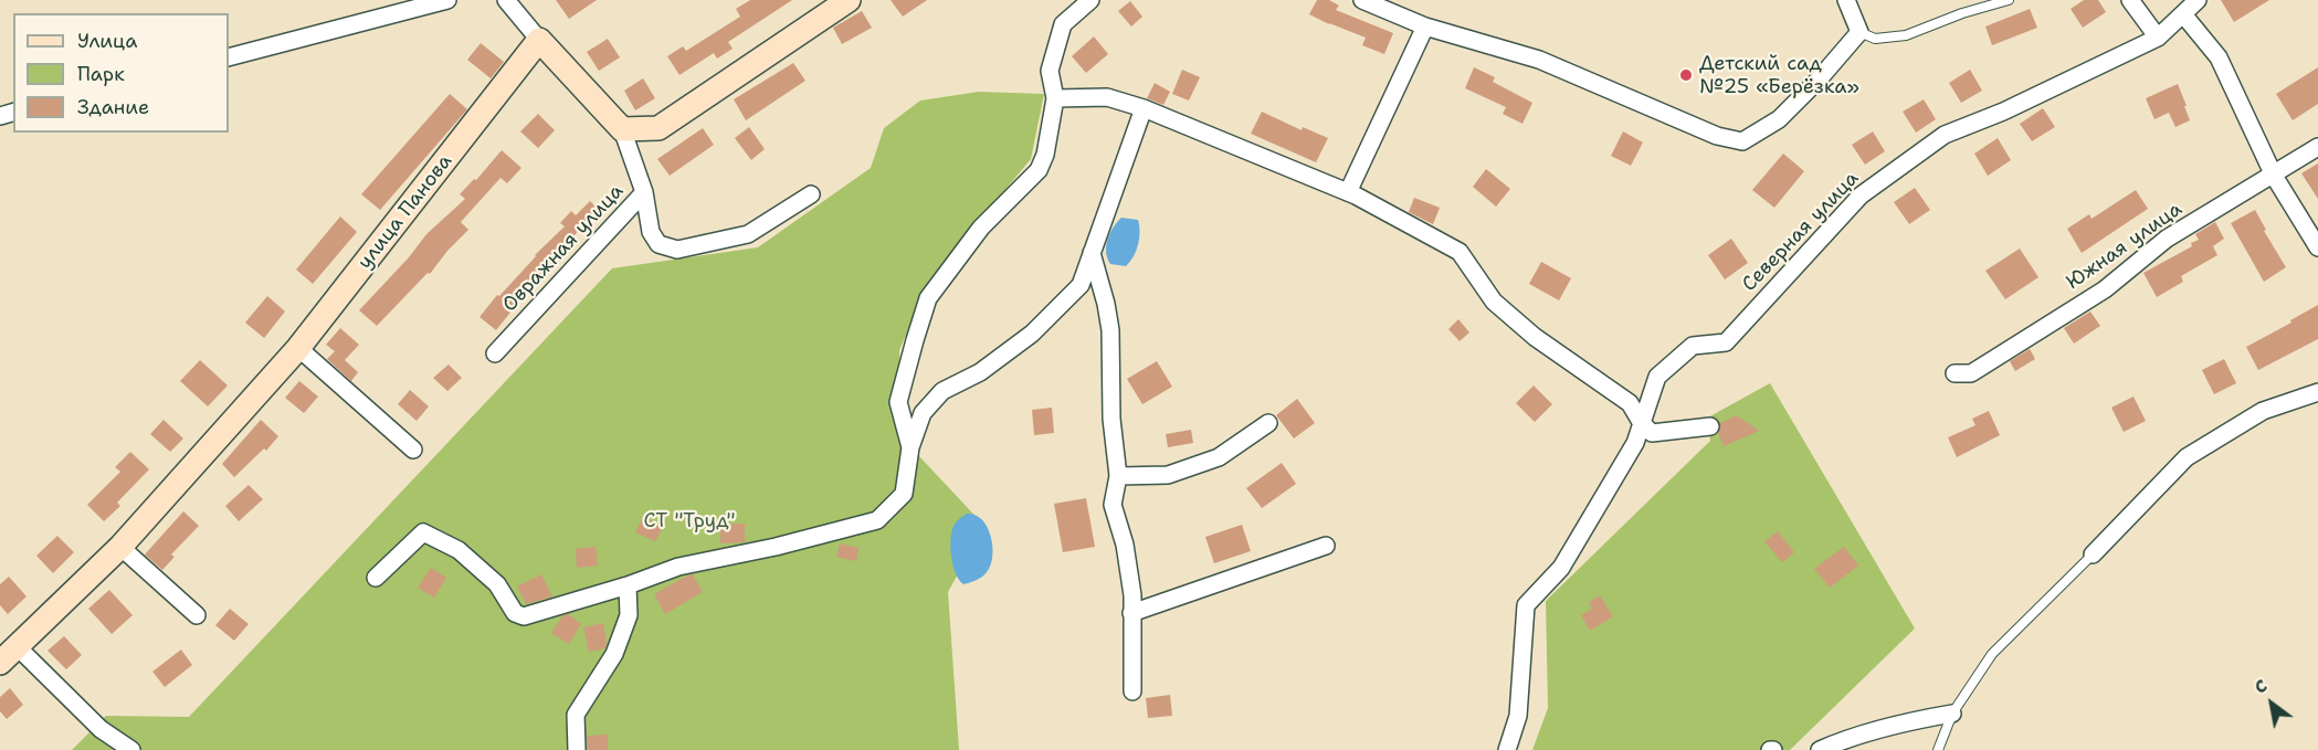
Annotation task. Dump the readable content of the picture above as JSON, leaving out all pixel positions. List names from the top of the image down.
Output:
{
  "streets": {
    "street": [
      "улица Панова",
      "Северная улица",
      "Южная улица",
      "Овражная улица"
    ]
  },
  "parks": ["СТ \"Труд\""],
  "places": ["Детский сад №25 «Берёзка»"],
  "legend": ["Улица", "Парк", "Здание"],
  "north": "top left"
}
